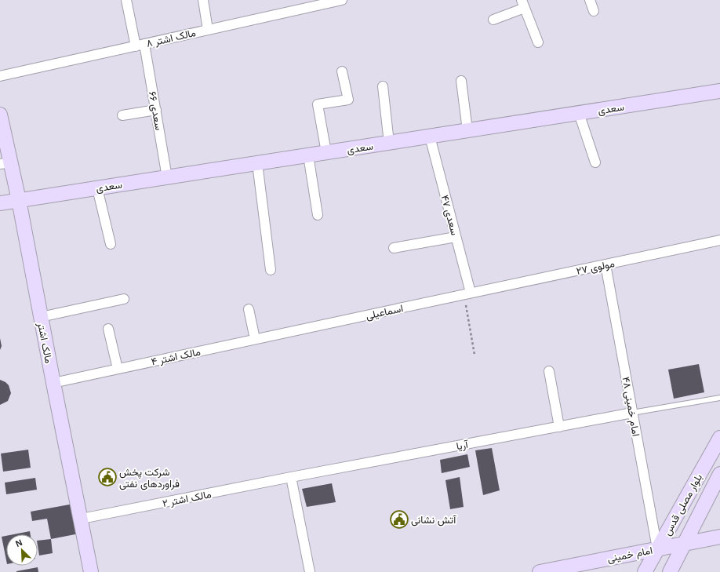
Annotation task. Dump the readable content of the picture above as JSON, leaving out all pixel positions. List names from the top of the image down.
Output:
{
  "streets": {
    "main road": [
      "سعدی",
      "مالک اشتر",
      "بلوار مصلی قدس",
      "امام خمینی"
    ],
    "street": [
      "مالک اشتر ۸",
      "سعدی ۶۶",
      "سعدی ۴۷",
      "مولوی ۲۷",
      "اسماعیلی",
      "مالک اشتر ۴",
      "امام خمینی ۴۸",
      "آریا",
      "مالک اشتر ۲"
    ]
  },
  "crossings": [
    ["مالک اشتر ۸", "سعدی ۶۶"],
    ["سعدی", "سعدی ۶۶"],
    ["سعدی", "سعدی ۴۷"],
    ["سعدی", "مالک اشتر"],
    ["سعدی ۴۷", "مولوی ۲۷"],
    ["سعدی ۴۷", "اسماعیلی"],
    ["مولوی ۲۷", "اسماعیلی"],
    ["مولوی ۲۷", "امام خمینی ۴۸"],
    ["اسماعیلی", "مالک اشتر ۴"],
    ["مالک اشتر", "مالک اشتر ۴"],
    ["مالک اشتر", "مالک اشتر ۲"],
    ["امام خمینی ۴۸", "آریا"],
    ["امام خمینی ۴۸", "بلوار مصلی قدس"],
    ["امام خمینی ۴۸", "امام خمینی"],
    ["آریا", "مالک اشتر ۲"],
    ["بلوار مصلی قدس", "امام خمینی"]
  ],
  "places": {
    "public building": ["شرکت پخش فراوردهای نفتی", "آتش نشانی"]
  },
  "north": "top left"
}
